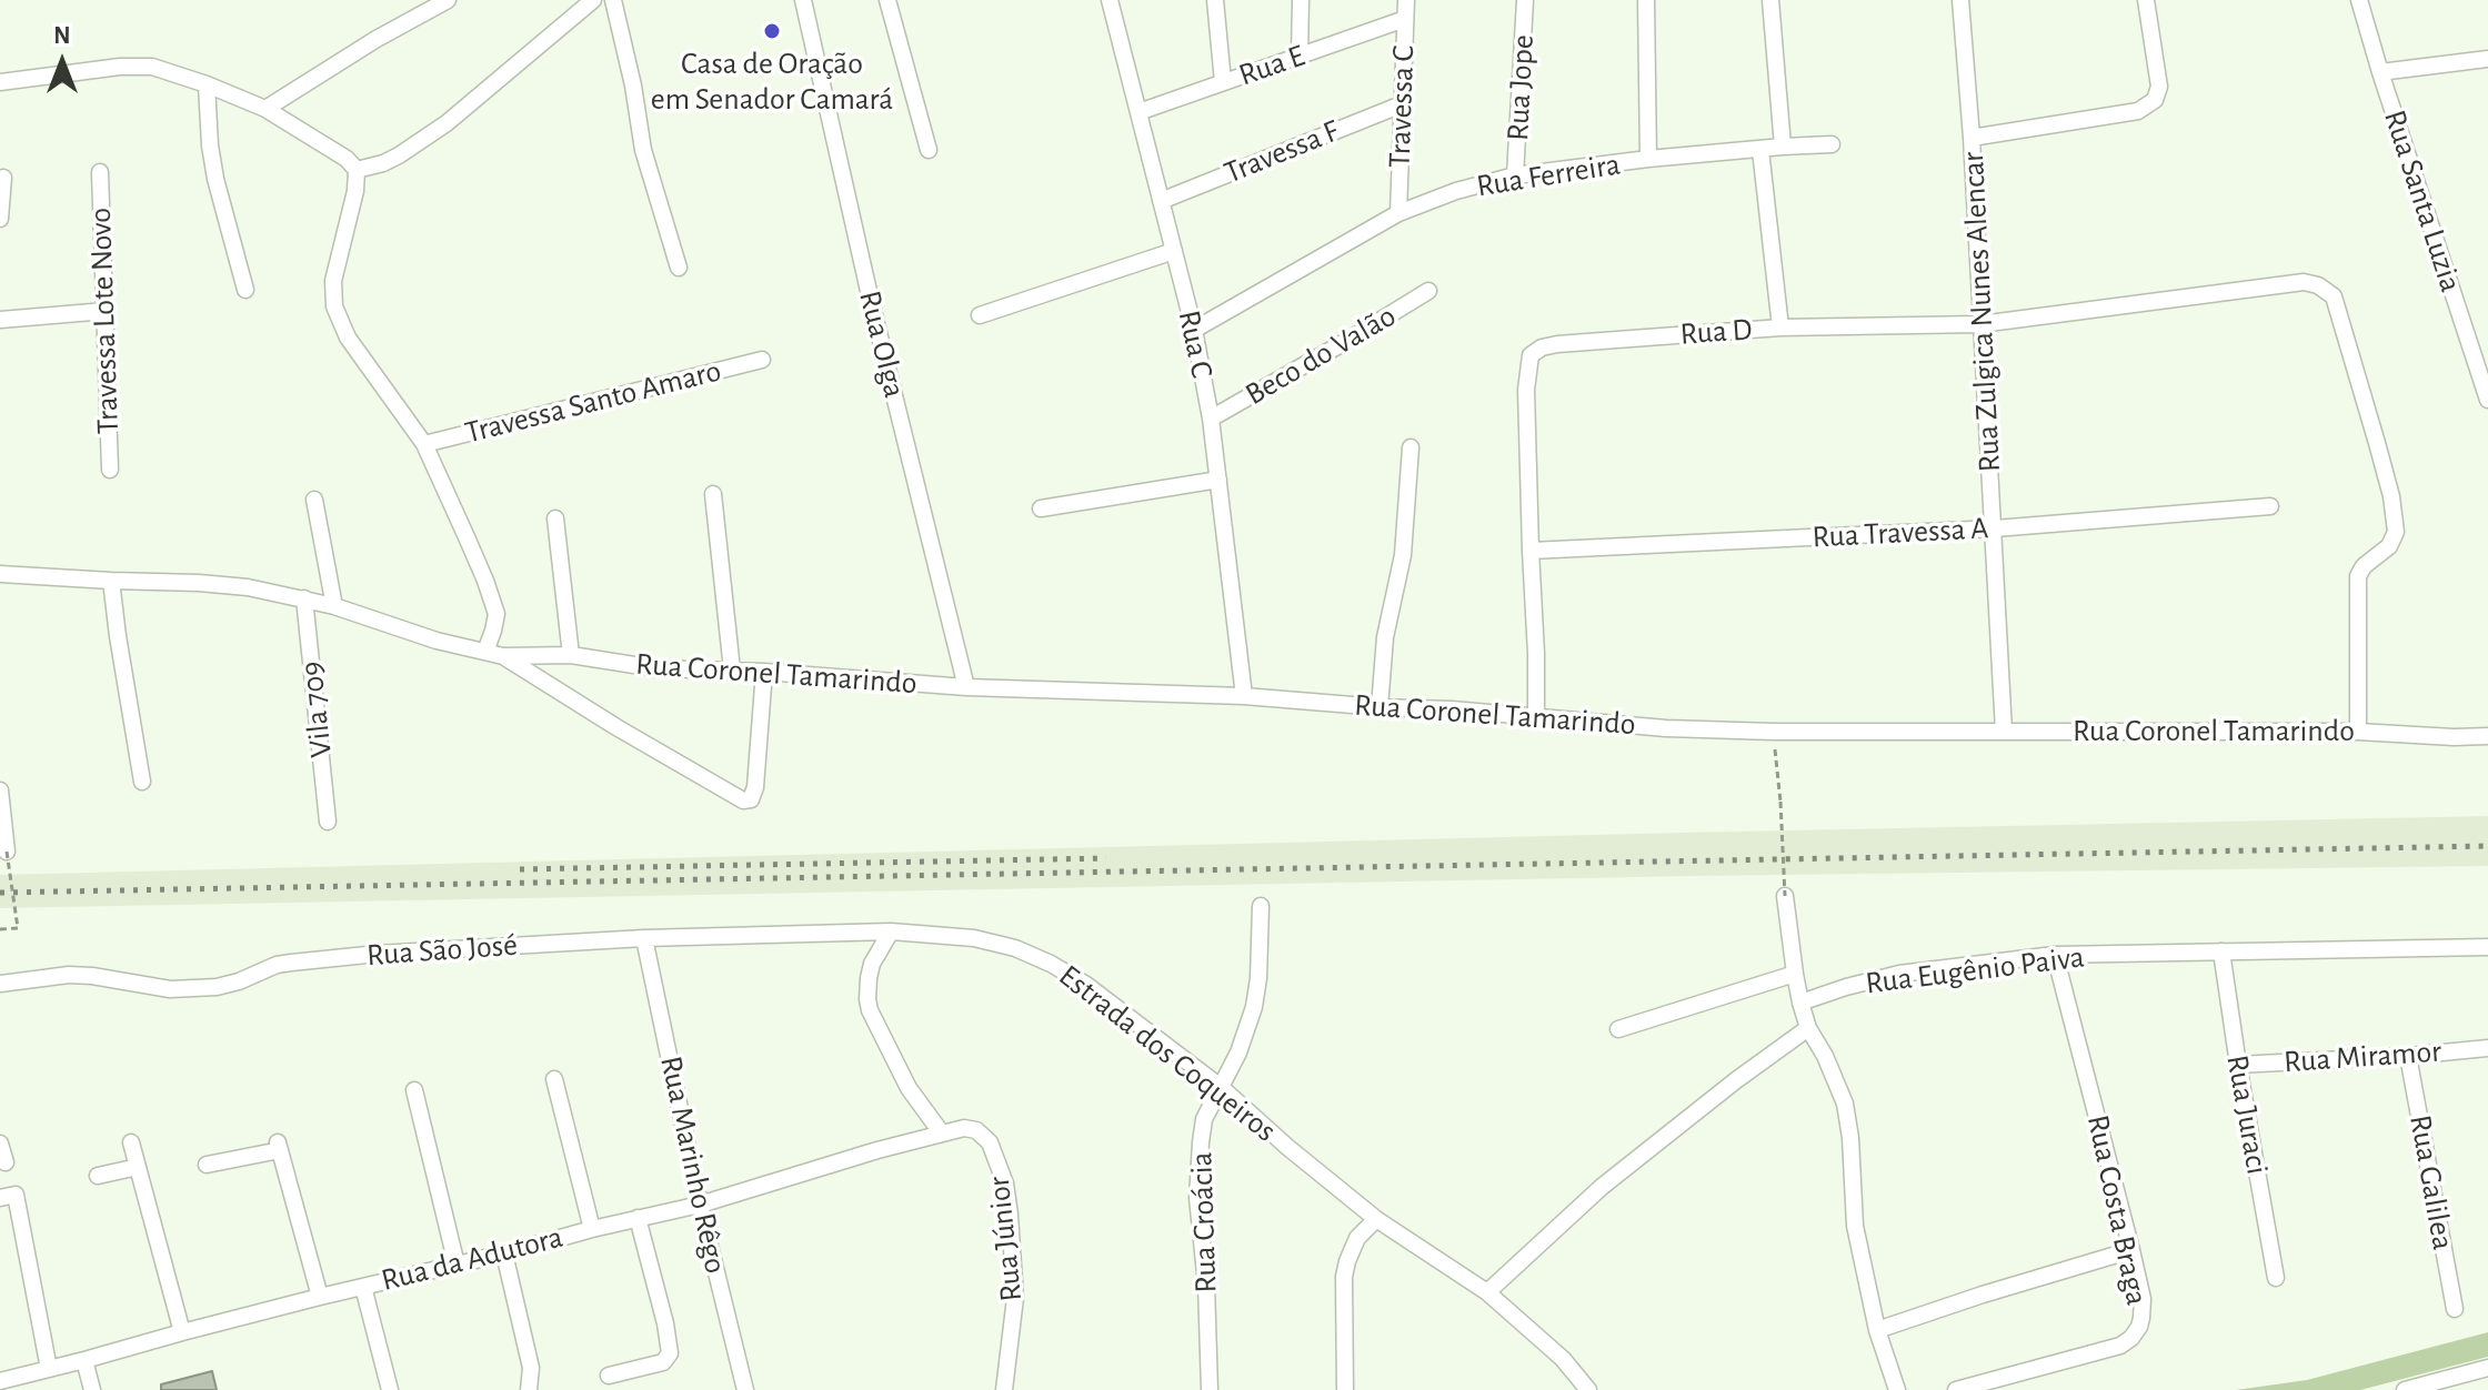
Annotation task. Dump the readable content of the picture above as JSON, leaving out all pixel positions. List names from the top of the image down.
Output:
{
  "streets": {
    "street": [
      "Rua E",
      "Rua Jope",
      "Travessa C",
      "Travessa F",
      "Rua Ferreira",
      "Rua Santa Luzia",
      "Rua Zulgica Nunes Alencar",
      "Travessa Lote Novo",
      "Rua D",
      "Rua Olga",
      "Rua C",
      "Beco do Valão",
      "Travessa Santo Amaro",
      "Rua Travessa A",
      "Rua Coronel Tamarindo",
      "Vila 709",
      "Rua São José",
      "Rua Eugênio Paiva",
      "Estrada dos Coqueiros",
      "Rua Miramor",
      "Rua Juraci",
      "Rua Marinho Rêgo",
      "Rua Galilea",
      "Rua Costa Braga",
      "Rua Croácia",
      "Rua Júnior",
      "Rua da Adutora"
    ]
  },
  "crossings": [
    ["Rua E", "Travessa C"],
    ["Rua E", "Rua C"],
    ["Rua Jope", "Rua Ferreira"],
    ["Travessa C", "Travessa F"],
    ["Travessa C", "Rua Ferreira"],
    ["Travessa F", "Rua C"],
    ["Rua Ferreira", "Rua C"],
    ["Rua Zulgica Nunes Alencar", "Rua D"],
    ["Rua Zulgica Nunes Alencar", "Rua Travessa A"],
    ["Rua Zulgica Nunes Alencar", "Rua Coronel Tamarindo"],
    ["Rua D", "Rua Travessa A"],
    ["Rua D", "Rua Coronel Tamarindo"],
    ["Rua Olga", "Rua Coronel Tamarindo"],
    ["Rua C", "Beco do Valão"],
    ["Rua C", "Rua Coronel Tamarindo"],
    ["Rua São José", "Estrada dos Coqueiros"],
    ["Rua São José", "Rua Marinho Rêgo"],
    ["Rua Eugênio Paiva", "Rua Juraci"],
    ["Rua Eugênio Paiva", "Rua Costa Braga"],
    ["Estrada dos Coqueiros", "Rua Croácia"],
    ["Rua Miramor", "Rua Juraci"],
    ["Rua Miramor", "Rua Galilea"],
    ["Rua Marinho Rêgo", "Rua da Adutora"],
    ["Rua Júnior", "Rua da Adutora"]
  ],
  "places": ["Casa de Oração em Senador Camará"],
  "north": "top"
}
